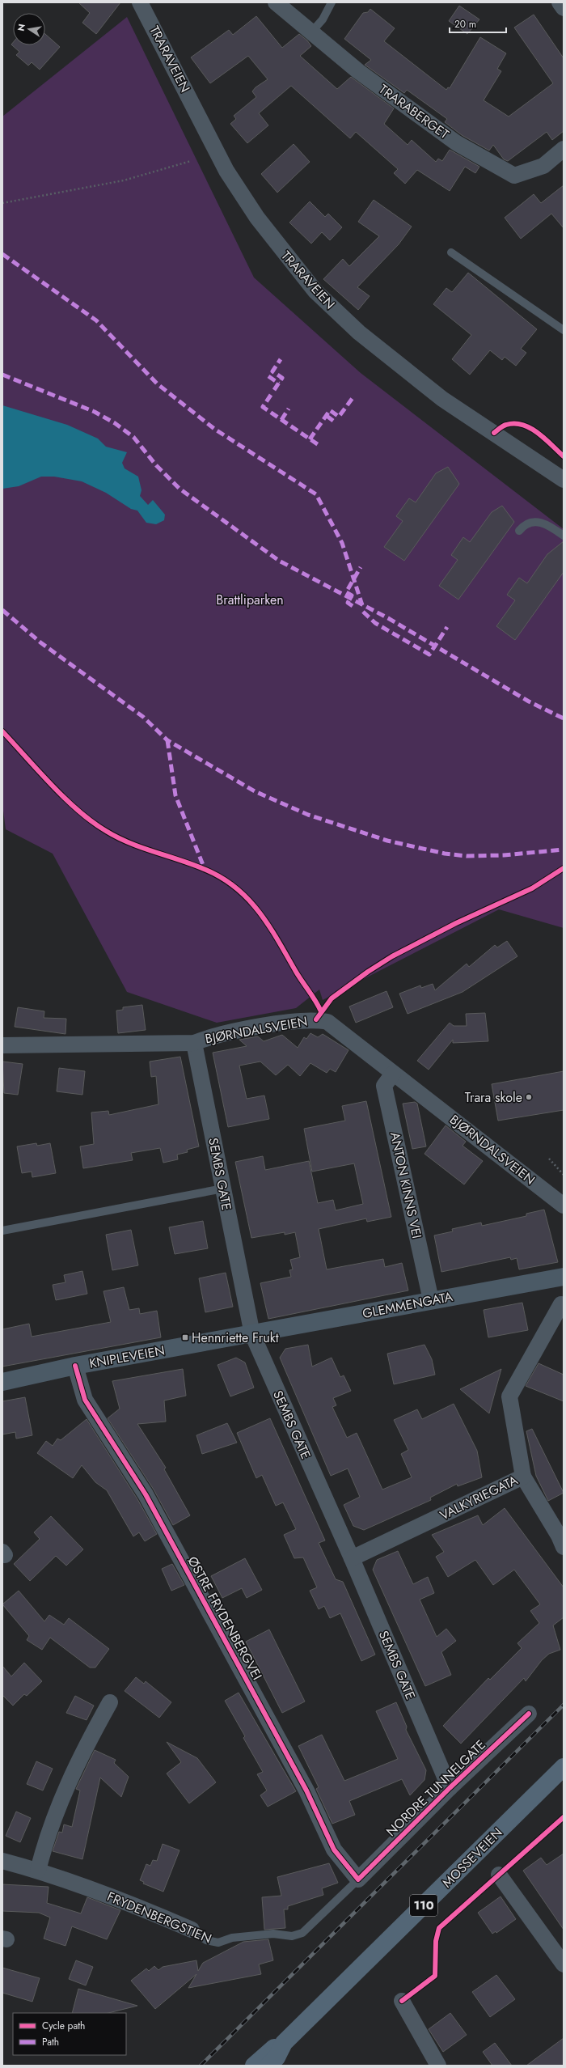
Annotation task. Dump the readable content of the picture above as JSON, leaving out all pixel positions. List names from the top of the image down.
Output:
{
  "streets": {
    "highway": ["MOSSEVEIEN", "110"],
    "street": [
      "TRARAVEIEN",
      "TRARABERGET",
      "BJØRNDALSVEIEN",
      "SEMBS GATE",
      "ANTON KINNS VEI",
      "GLEMMENGATA",
      "KNIPLEVEIEN",
      "VALKYRIEGATA",
      "ØSTRE FRYDENBERGVEI",
      "NORDRE TUNNELGATE",
      "FRYDENBERGSTIEN"
    ]
  },
  "crossings": [
    ["BJØRNDALSVEIEN", "SEMBS GATE"],
    ["BJØRNDALSVEIEN", "ANTON KINNS VEI"],
    ["SEMBS GATE", "GLEMMENGATA"],
    ["SEMBS GATE", "KNIPLEVEIEN"],
    ["SEMBS GATE", "VALKYRIEGATA"],
    ["SEMBS GATE", "NORDRE TUNNELGATE"],
    ["ANTON KINNS VEI", "GLEMMENGATA"],
    ["GLEMMENGATA", "KNIPLEVEIEN"],
    ["KNIPLEVEIEN", "ØSTRE FRYDENBERGVEI"],
    ["ØSTRE FRYDENBERGVEI", "NORDRE TUNNELGATE"],
    ["NORDRE TUNNELGATE", "FRYDENBERGSTIEN"]
  ],
  "parks": ["Brattliparken"],
  "places": {
    "other": ["Trara skole"],
    "transit": ["Hennriette Frukt"]
  },
  "legend": ["Cycle path", "Path"],
  "scale_bar": "20 m",
  "north": "left"
}
